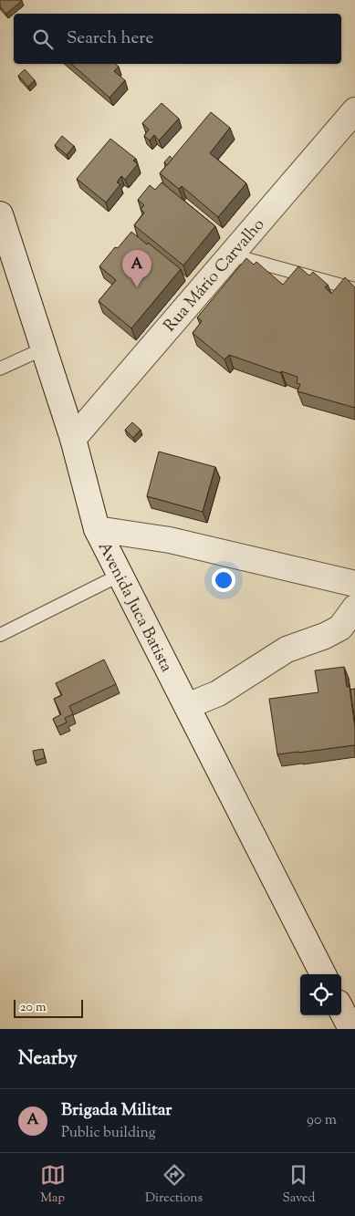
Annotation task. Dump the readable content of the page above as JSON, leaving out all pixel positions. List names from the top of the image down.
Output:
{
  "streets": {
    "street": ["Rua Mário Carvalho", "Avenida Juca Batista"]
  },
  "crossings": [
    ["Rua Mário Carvalho", "Avenida Juca Batista"]
  ],
  "scale_bar": "20 m",
  "page": {
    "search": "Search here",
    "pins": "A",
    "scale": "20 m",
    "heading": "Nearby",
    "list": [
      {
        "mark": "A",
        "name": "Brigada Militar",
        "note": "Public building",
        "value": "90 m"
      }
    ],
    "nav": ["Map", "Directions", "Saved"]
  }
}
